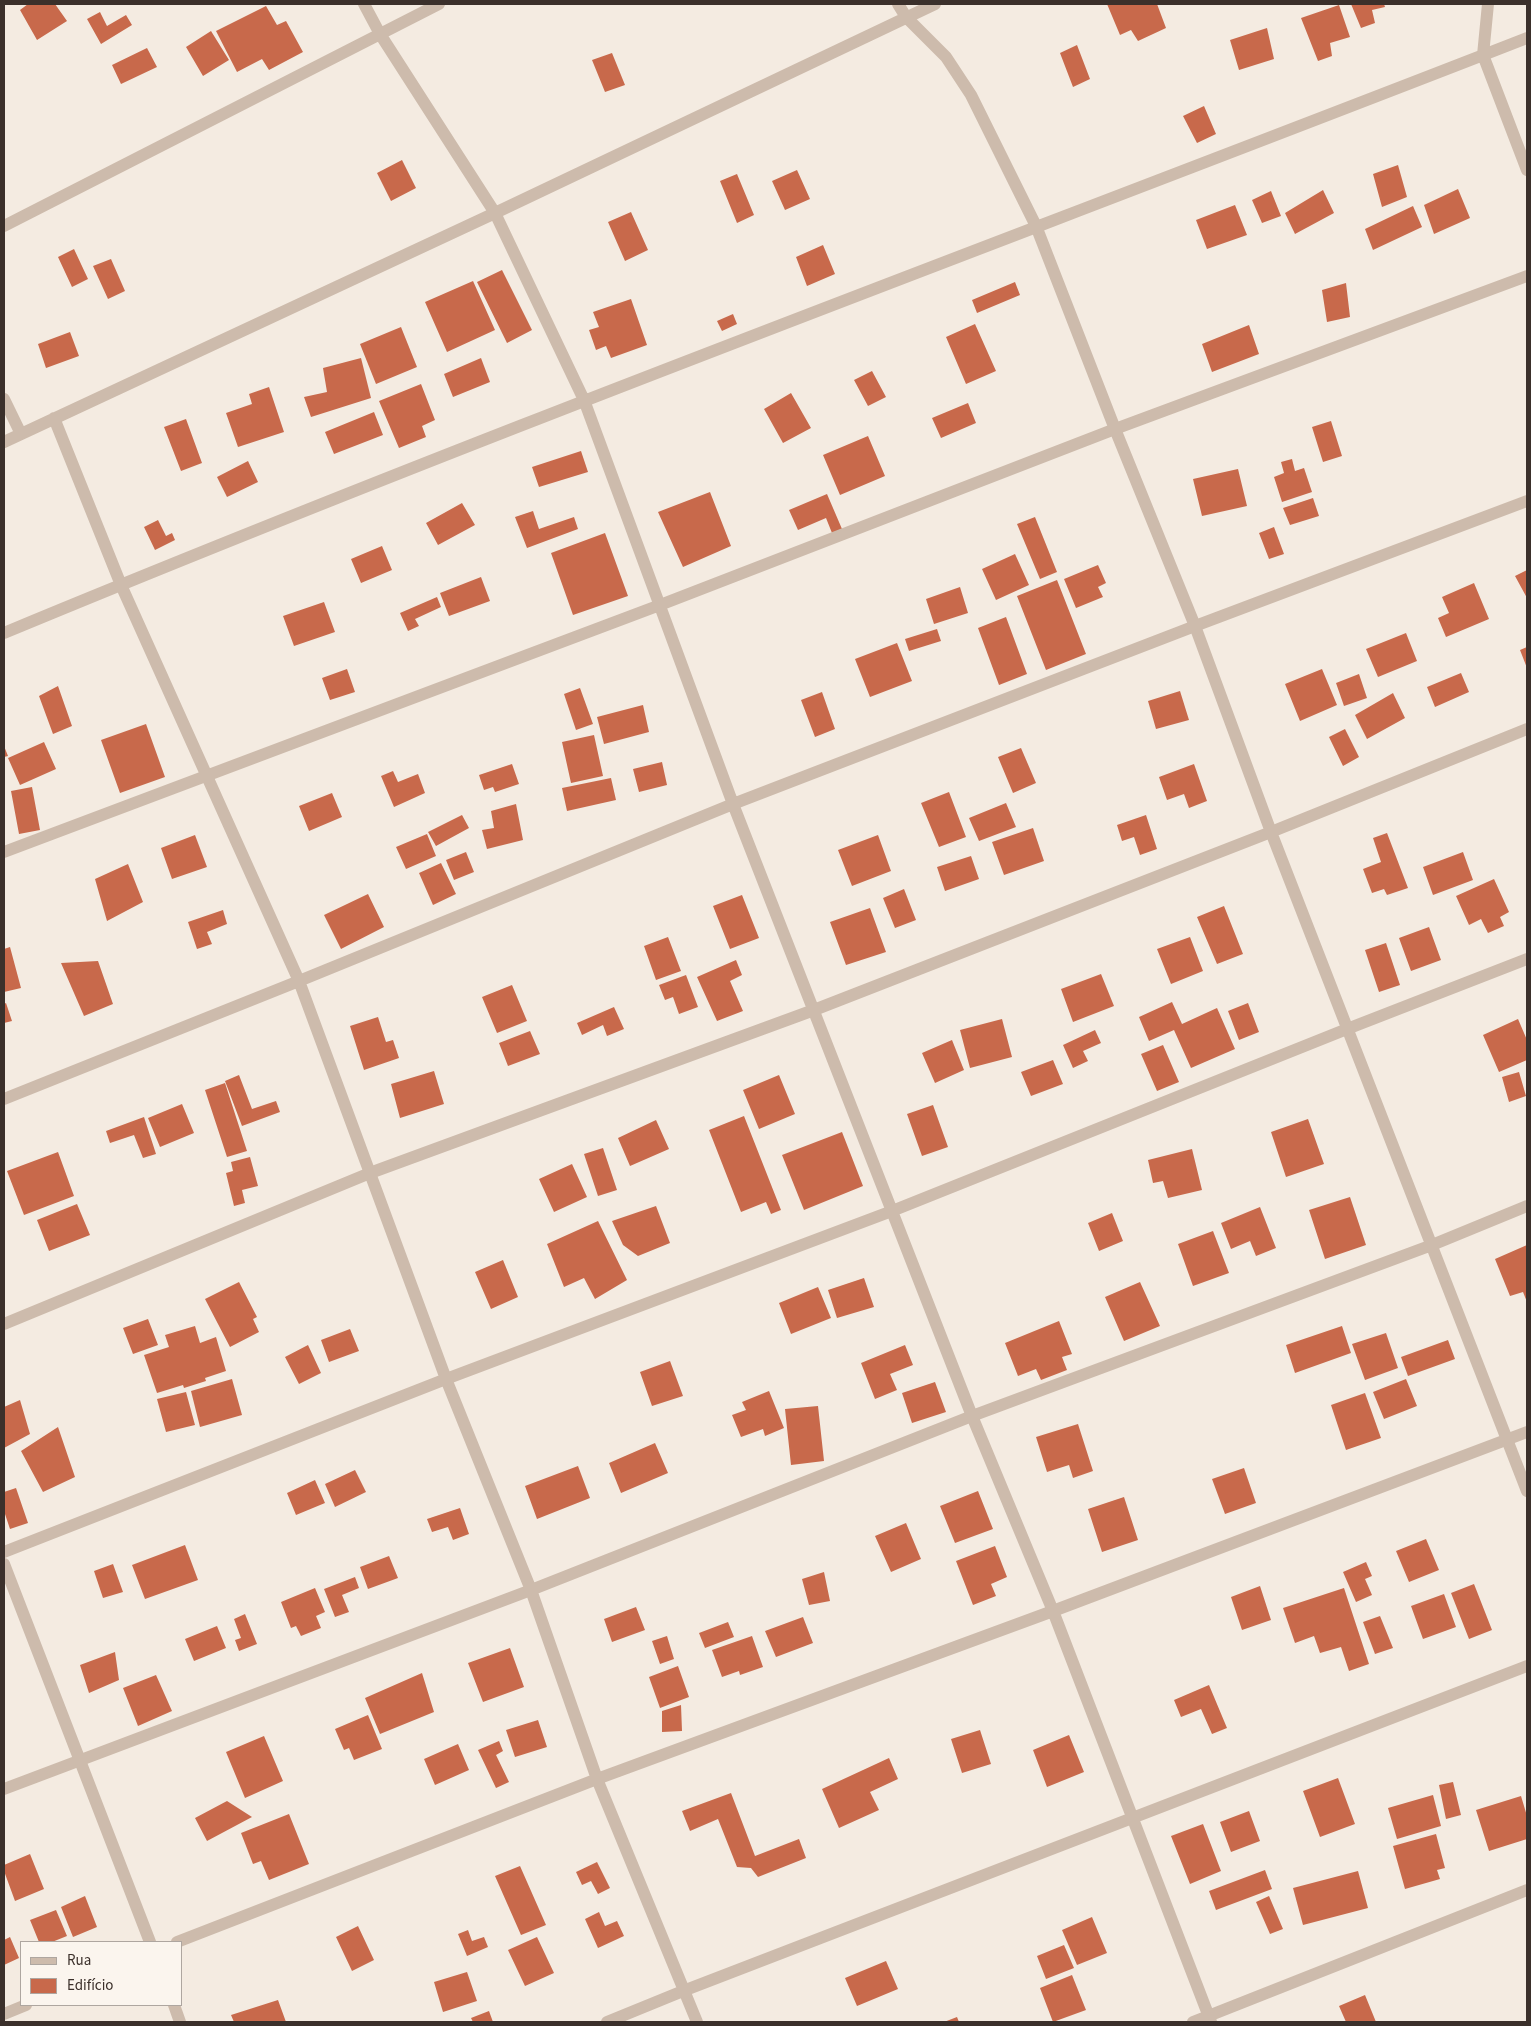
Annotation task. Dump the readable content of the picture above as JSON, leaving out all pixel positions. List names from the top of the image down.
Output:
{
  "legend": ["Rua", "Edifício"]
}
